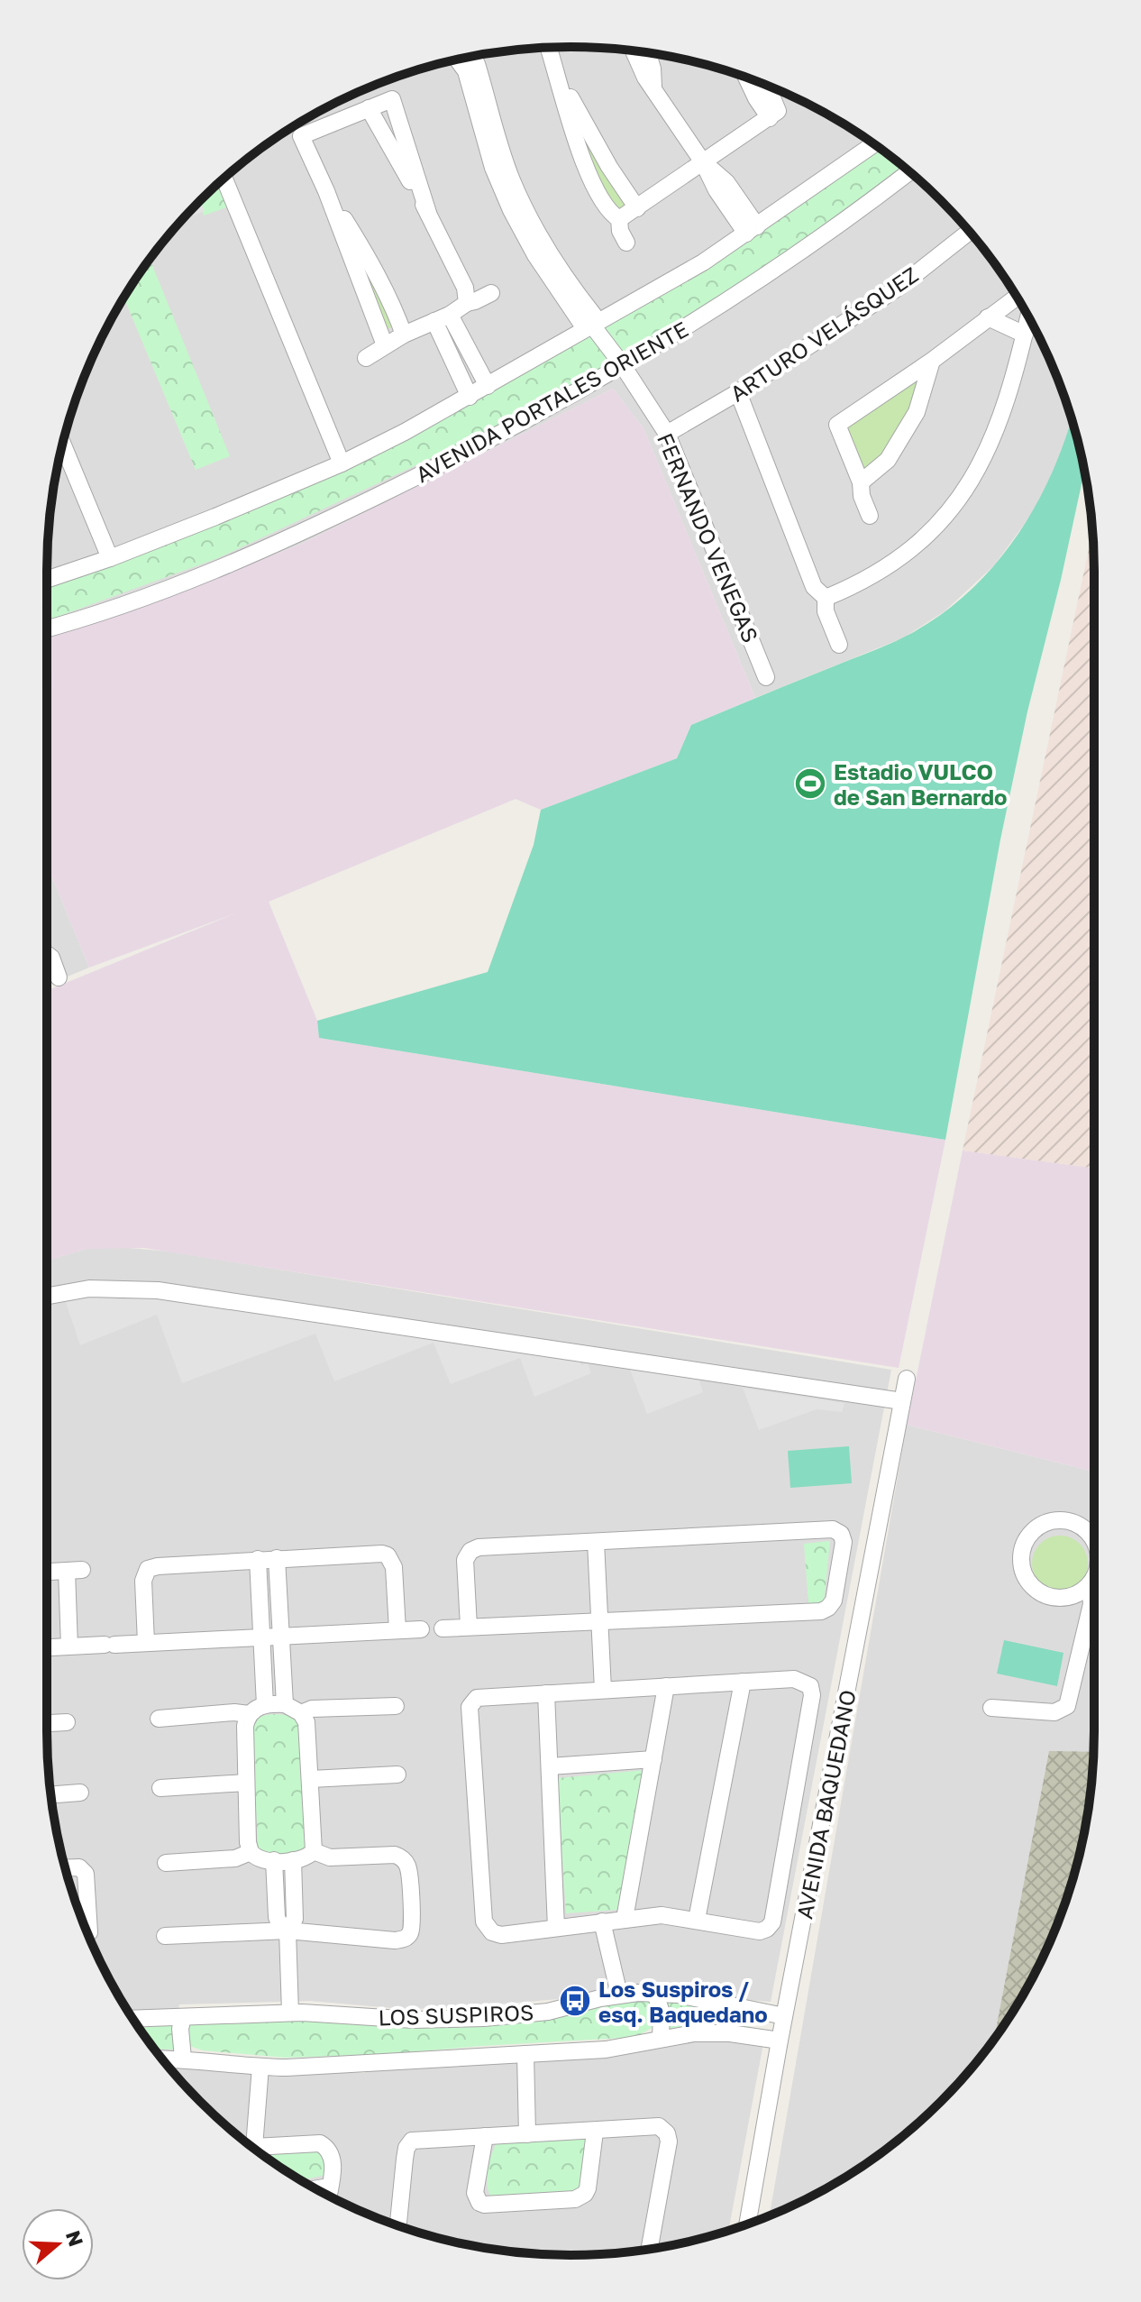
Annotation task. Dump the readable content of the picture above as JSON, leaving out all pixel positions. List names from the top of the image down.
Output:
{
  "streets": {
    "street": [
      "ARTURO VELÁSQUEZ",
      "AVENIDA PORTALES ORIENTE",
      "FERNANDO VENEGAS",
      "AVENIDA BAQUEDANO",
      "LOS SUSPIROS"
    ]
  },
  "crossings": [
    ["ARTURO VELÁSQUEZ", "FERNANDO VENEGAS"],
    ["AVENIDA PORTALES ORIENTE", "FERNANDO VENEGAS"],
    ["AVENIDA BAQUEDANO", "LOS SUSPIROS"]
  ],
  "places": {
    "sports": ["Estadio VULCO de San Bernardo"],
    "bus stop": ["Los Suspiros / esq. Baquedano"]
  },
  "north": "right"
}
